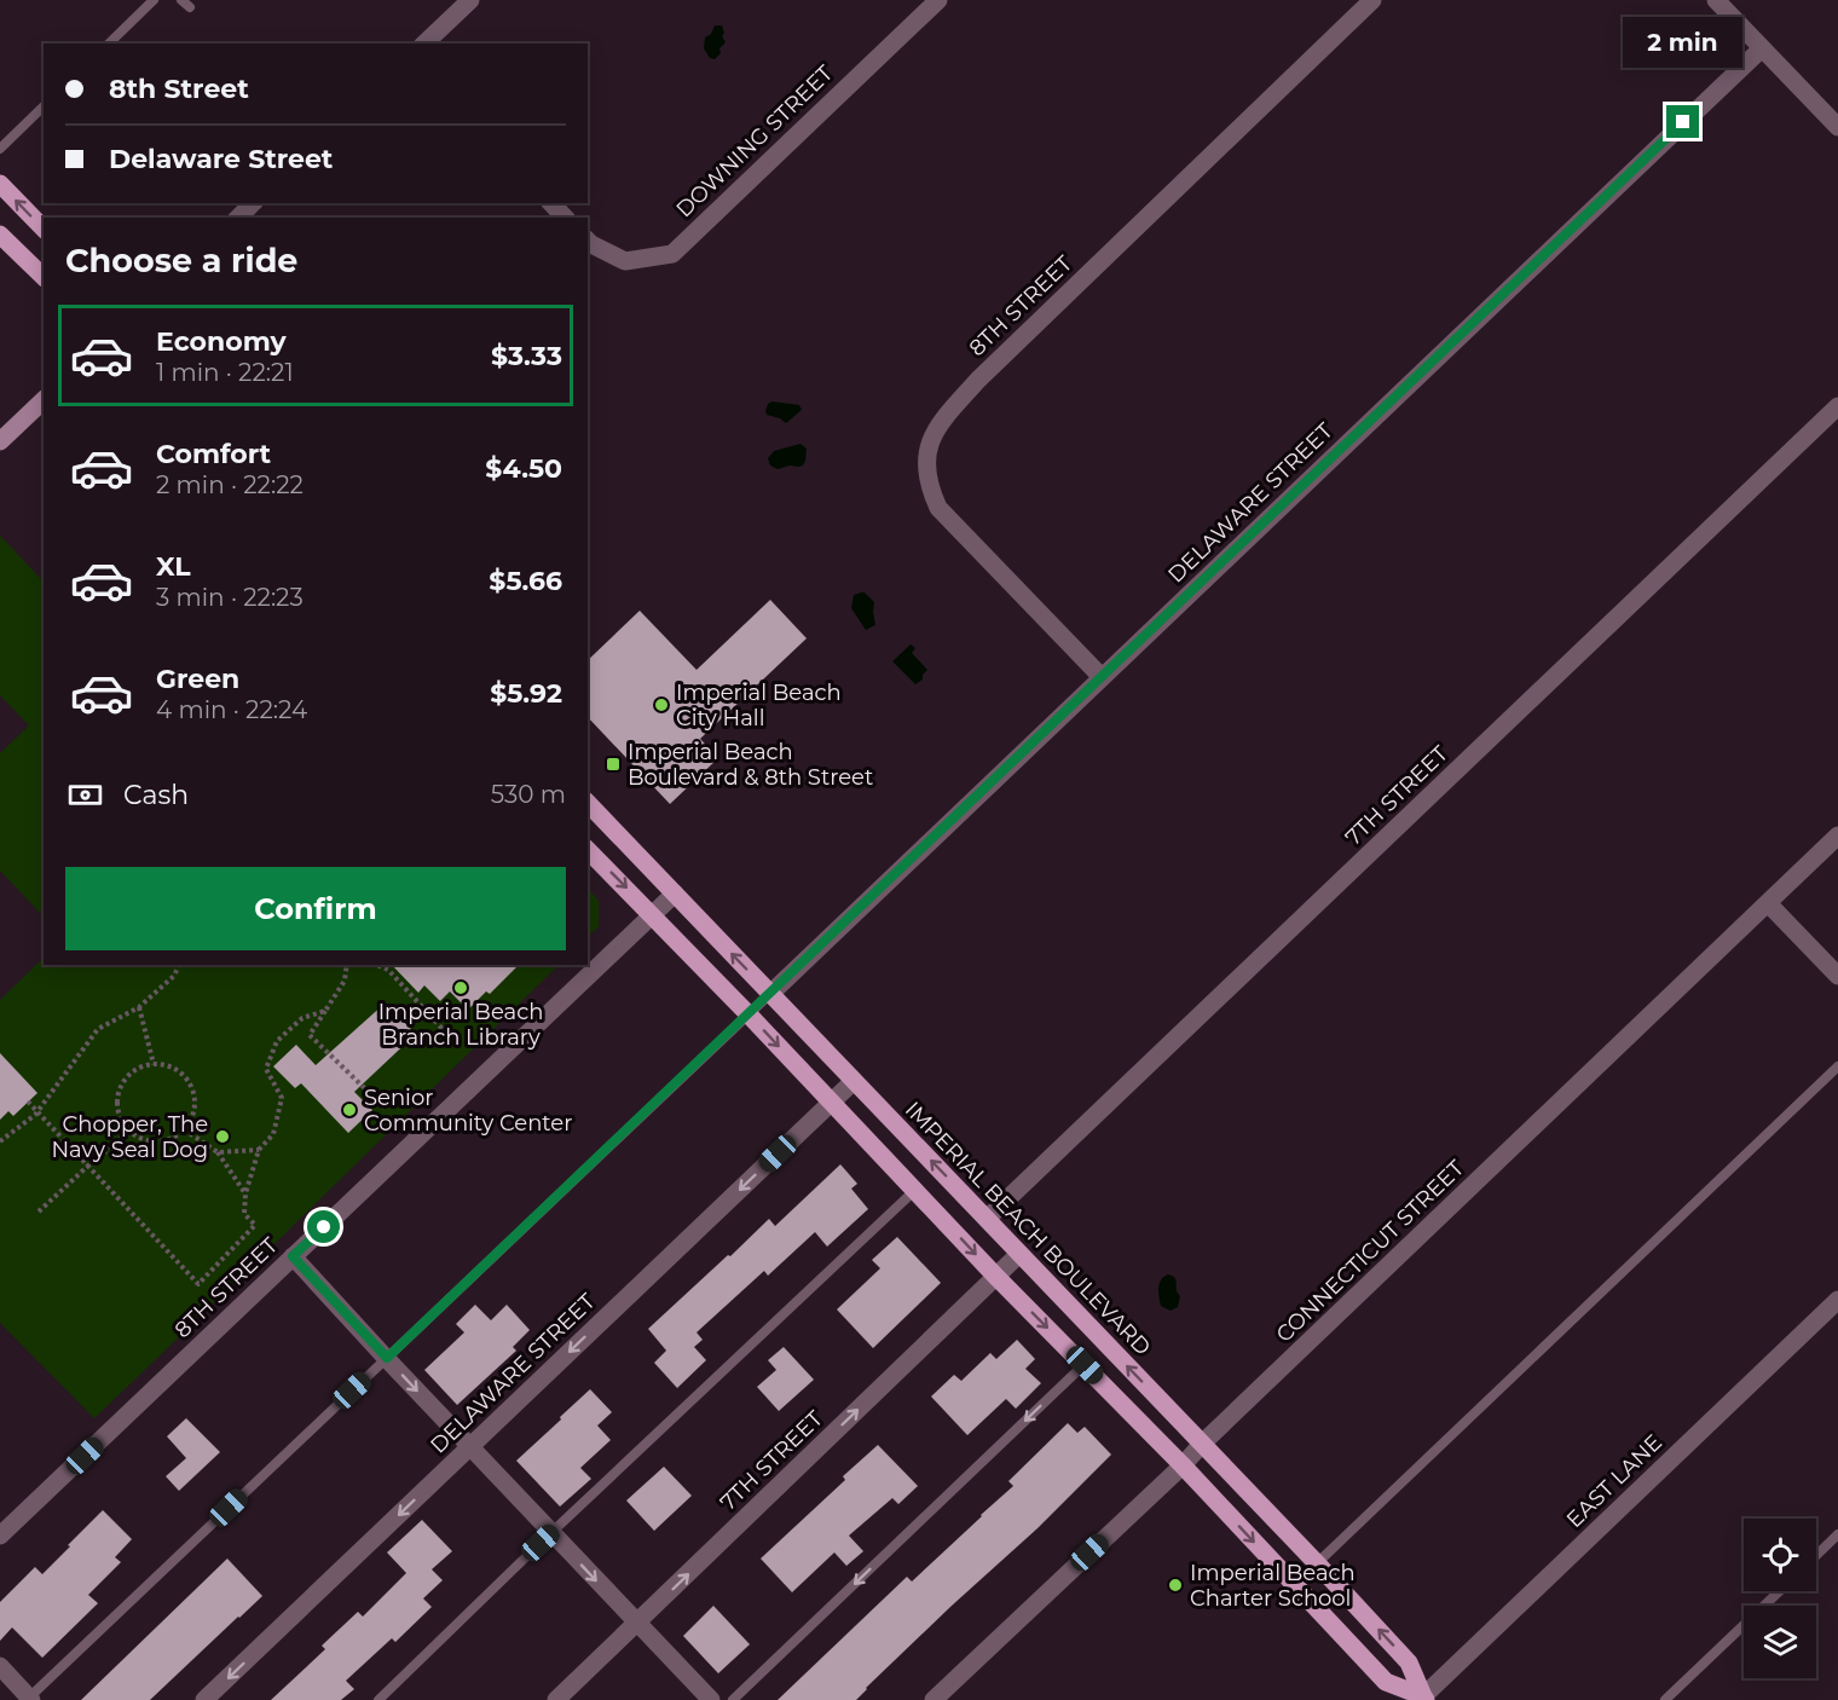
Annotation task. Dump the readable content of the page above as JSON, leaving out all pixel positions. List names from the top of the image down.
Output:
{
  "streets": {
    "main road": ["IMPERIAL BEACH BOULEVARD"],
    "street": [
      "DOWNING STREET",
      "8TH STREET",
      "DELAWARE STREET",
      "7TH STREET",
      "CONNECTICUT STREET",
      "EAST LANE"
    ]
  },
  "crossings": [
    ["8TH STREET", "DELAWARE STREET"],
    ["8TH STREET", "IMPERIAL BEACH BOULEVARD"],
    ["DELAWARE STREET", "IMPERIAL BEACH BOULEVARD"],
    ["7TH STREET", "IMPERIAL BEACH BOULEVARD"],
    ["IMPERIAL BEACH BOULEVARD", "CONNECTICUT STREET"],
    ["IMPERIAL BEACH BOULEVARD", "EAST LANE"]
  ],
  "one_way": ["DELAWARE STREET"],
  "places": {
    "other": [
      "Imperial Beach City Hall",
      "Imperial Beach Branch Library",
      "Senior Community Center",
      "Chopper, The Navy Seal Dog",
      "Imperial Beach Charter School"
    ],
    "transit": ["Imperial Beach Boulevard & 8th Street"]
  },
  "page": {
    "bubble": "2 min",
    "banner": ["8th Street", "Delaware Street"],
    "heading": "Choose a ride",
    "list": [
      {
        "name": "Economy",
        "note": "1 min · 22:21",
        "value": "$3.33"
      },
      {
        "name": "Comfort",
        "note": "2 min · 22:22",
        "value": "$4.50"
      },
      {
        "name": "XL",
        "note": "3 min · 22:23",
        "value": "$5.66"
      },
      {
        "name": "Green",
        "note": "4 min · 22:24",
        "value": "$5.92"
      }
    ],
    "pay": ["Cash", "530 m"],
    "buttons": "Confirm"
  }
}
